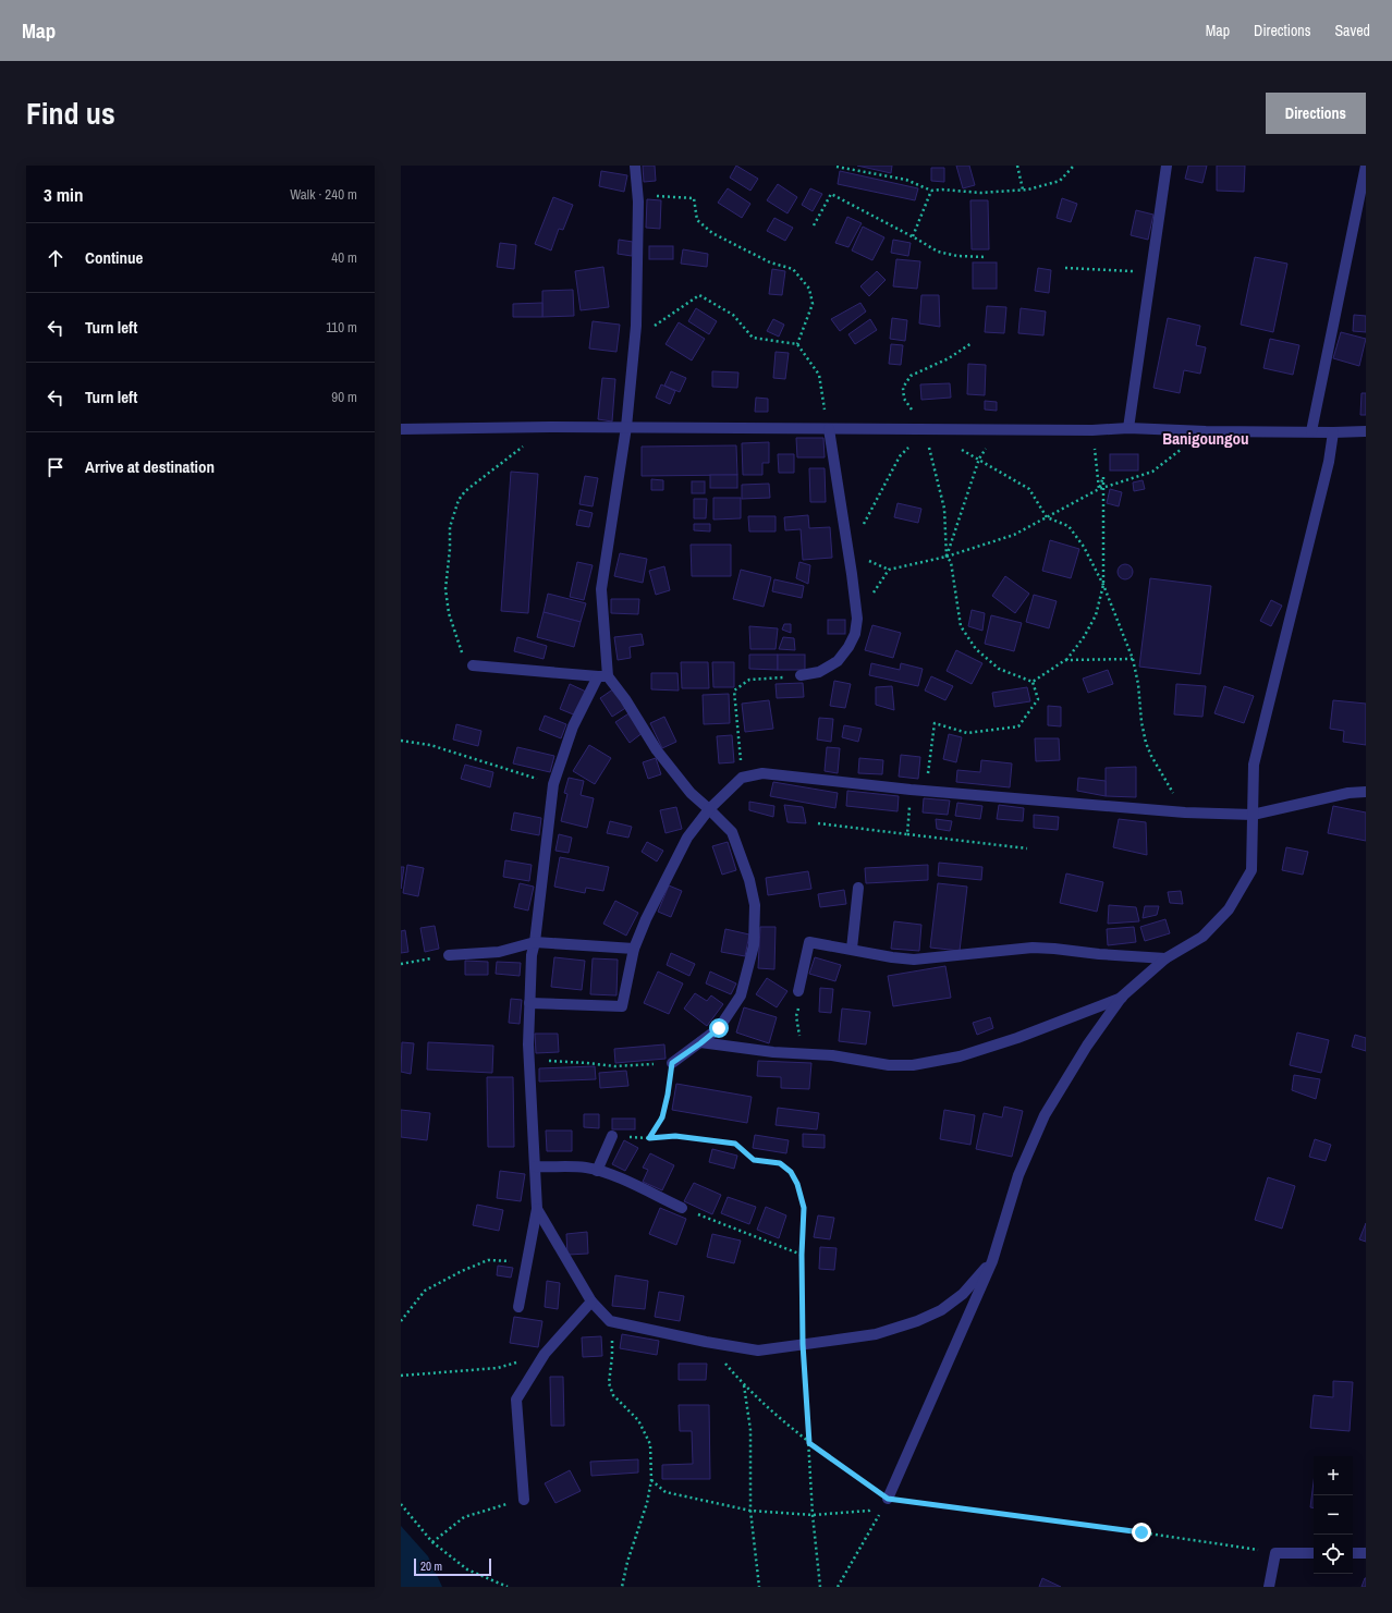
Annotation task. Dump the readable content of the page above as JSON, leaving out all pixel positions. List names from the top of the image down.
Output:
{
  "districts": ["Banigoungou"],
  "scale_bar": "20 m",
  "page": {
    "header": "Map",
    "nav": ["Map", "Directions", "Saved"],
    "title": "Find us",
    "buttons": "Directions",
    "heading": ["3 min", "Walk · 240 m"],
    "list": [
      ["Continue", "40 m"],
      ["Turn left", "110 m"],
      ["Turn left", "90 m"],
      "Arrive at destination"
    ],
    "map_buttons": ["+", "−"],
    "scale": "20 m"
  }
}
